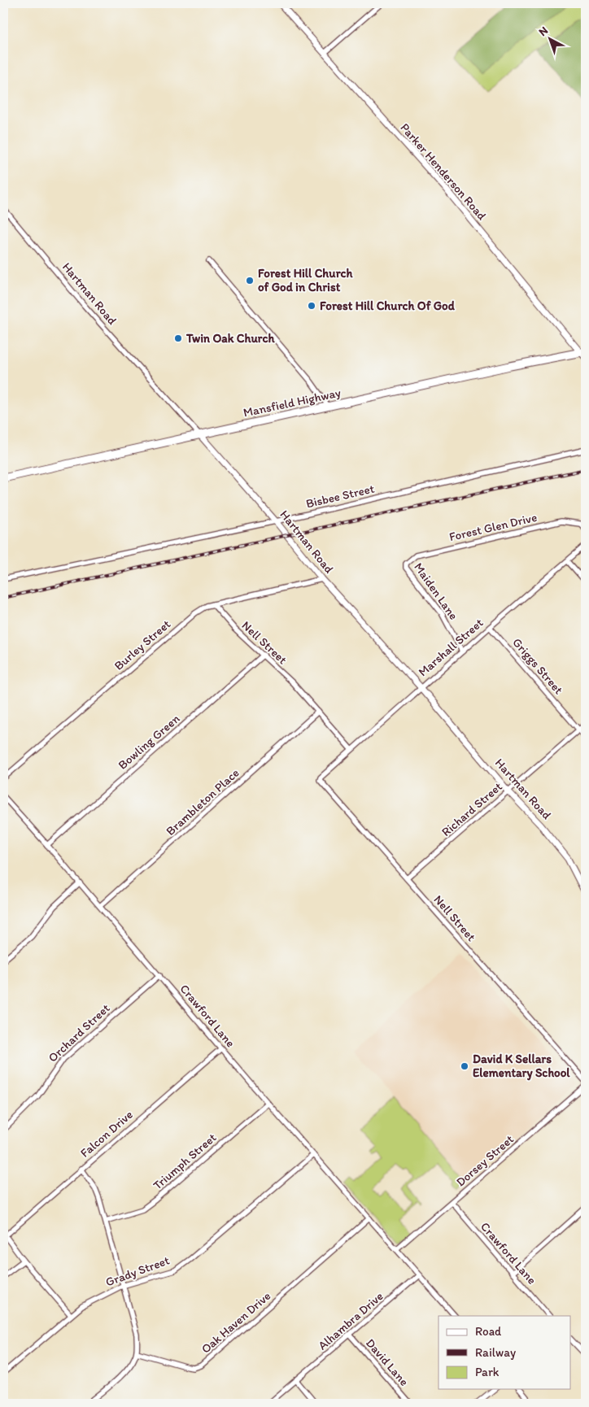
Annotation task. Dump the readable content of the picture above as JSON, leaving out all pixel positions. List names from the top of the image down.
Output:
{
  "streets": {
    "main road": ["Mansfield Highway"],
    "street": [
      "Parker Henderson Road",
      "Hartman Road",
      "Bisbee Street",
      "Forest Glen Drive",
      "Maiden Lane",
      "Nell Street",
      "Burley Street",
      "Marshall Street",
      "Griggs Street",
      "Bowling Green",
      "Brambleton Place",
      "Richard Street",
      "Crawford Lane",
      "Orchard Street",
      "Falcon Drive",
      "Dorsey Street",
      "Triumph Street",
      "Grady Street",
      "Alhambra Drive",
      "Oak Haven Drive",
      "David Lane"
    ]
  },
  "crossings": [
    ["Parker Henderson Road", "Mansfield Highway"],
    ["Hartman Road", "Mansfield Highway"],
    ["Hartman Road", "Bisbee Street"],
    ["Hartman Road", "Burley Street"],
    ["Hartman Road", "Marshall Street"],
    ["Hartman Road", "Richard Street"],
    ["Forest Glen Drive", "Maiden Lane"],
    ["Maiden Lane", "Marshall Street"],
    ["Nell Street", "Burley Street"],
    ["Nell Street", "Marshall Street"],
    ["Nell Street", "Bowling Green"],
    ["Nell Street", "Brambleton Place"],
    ["Nell Street", "Richard Street"],
    ["Marshall Street", "Griggs Street"],
    ["Griggs Street", "Richard Street"],
    ["Bowling Green", "Crawford Lane"],
    ["Brambleton Place", "Crawford Lane"],
    ["Crawford Lane", "Orchard Street"],
    ["Crawford Lane", "Falcon Drive"],
    ["Crawford Lane", "Dorsey Street"],
    ["Crawford Lane", "Triumph Street"],
    ["Crawford Lane", "Grady Street"],
    ["Crawford Lane", "Oak Haven Drive"],
    ["Alhambra Drive", "David Lane"]
  ],
  "places": [
    "Forest Hill Church of God in Christ",
    "Forest Hill Church Of God",
    "Twin Oak Church",
    "David K Sellars Elementary School"
  ],
  "legend": ["Road", "Railway", "Park"],
  "north": "top left"
}
